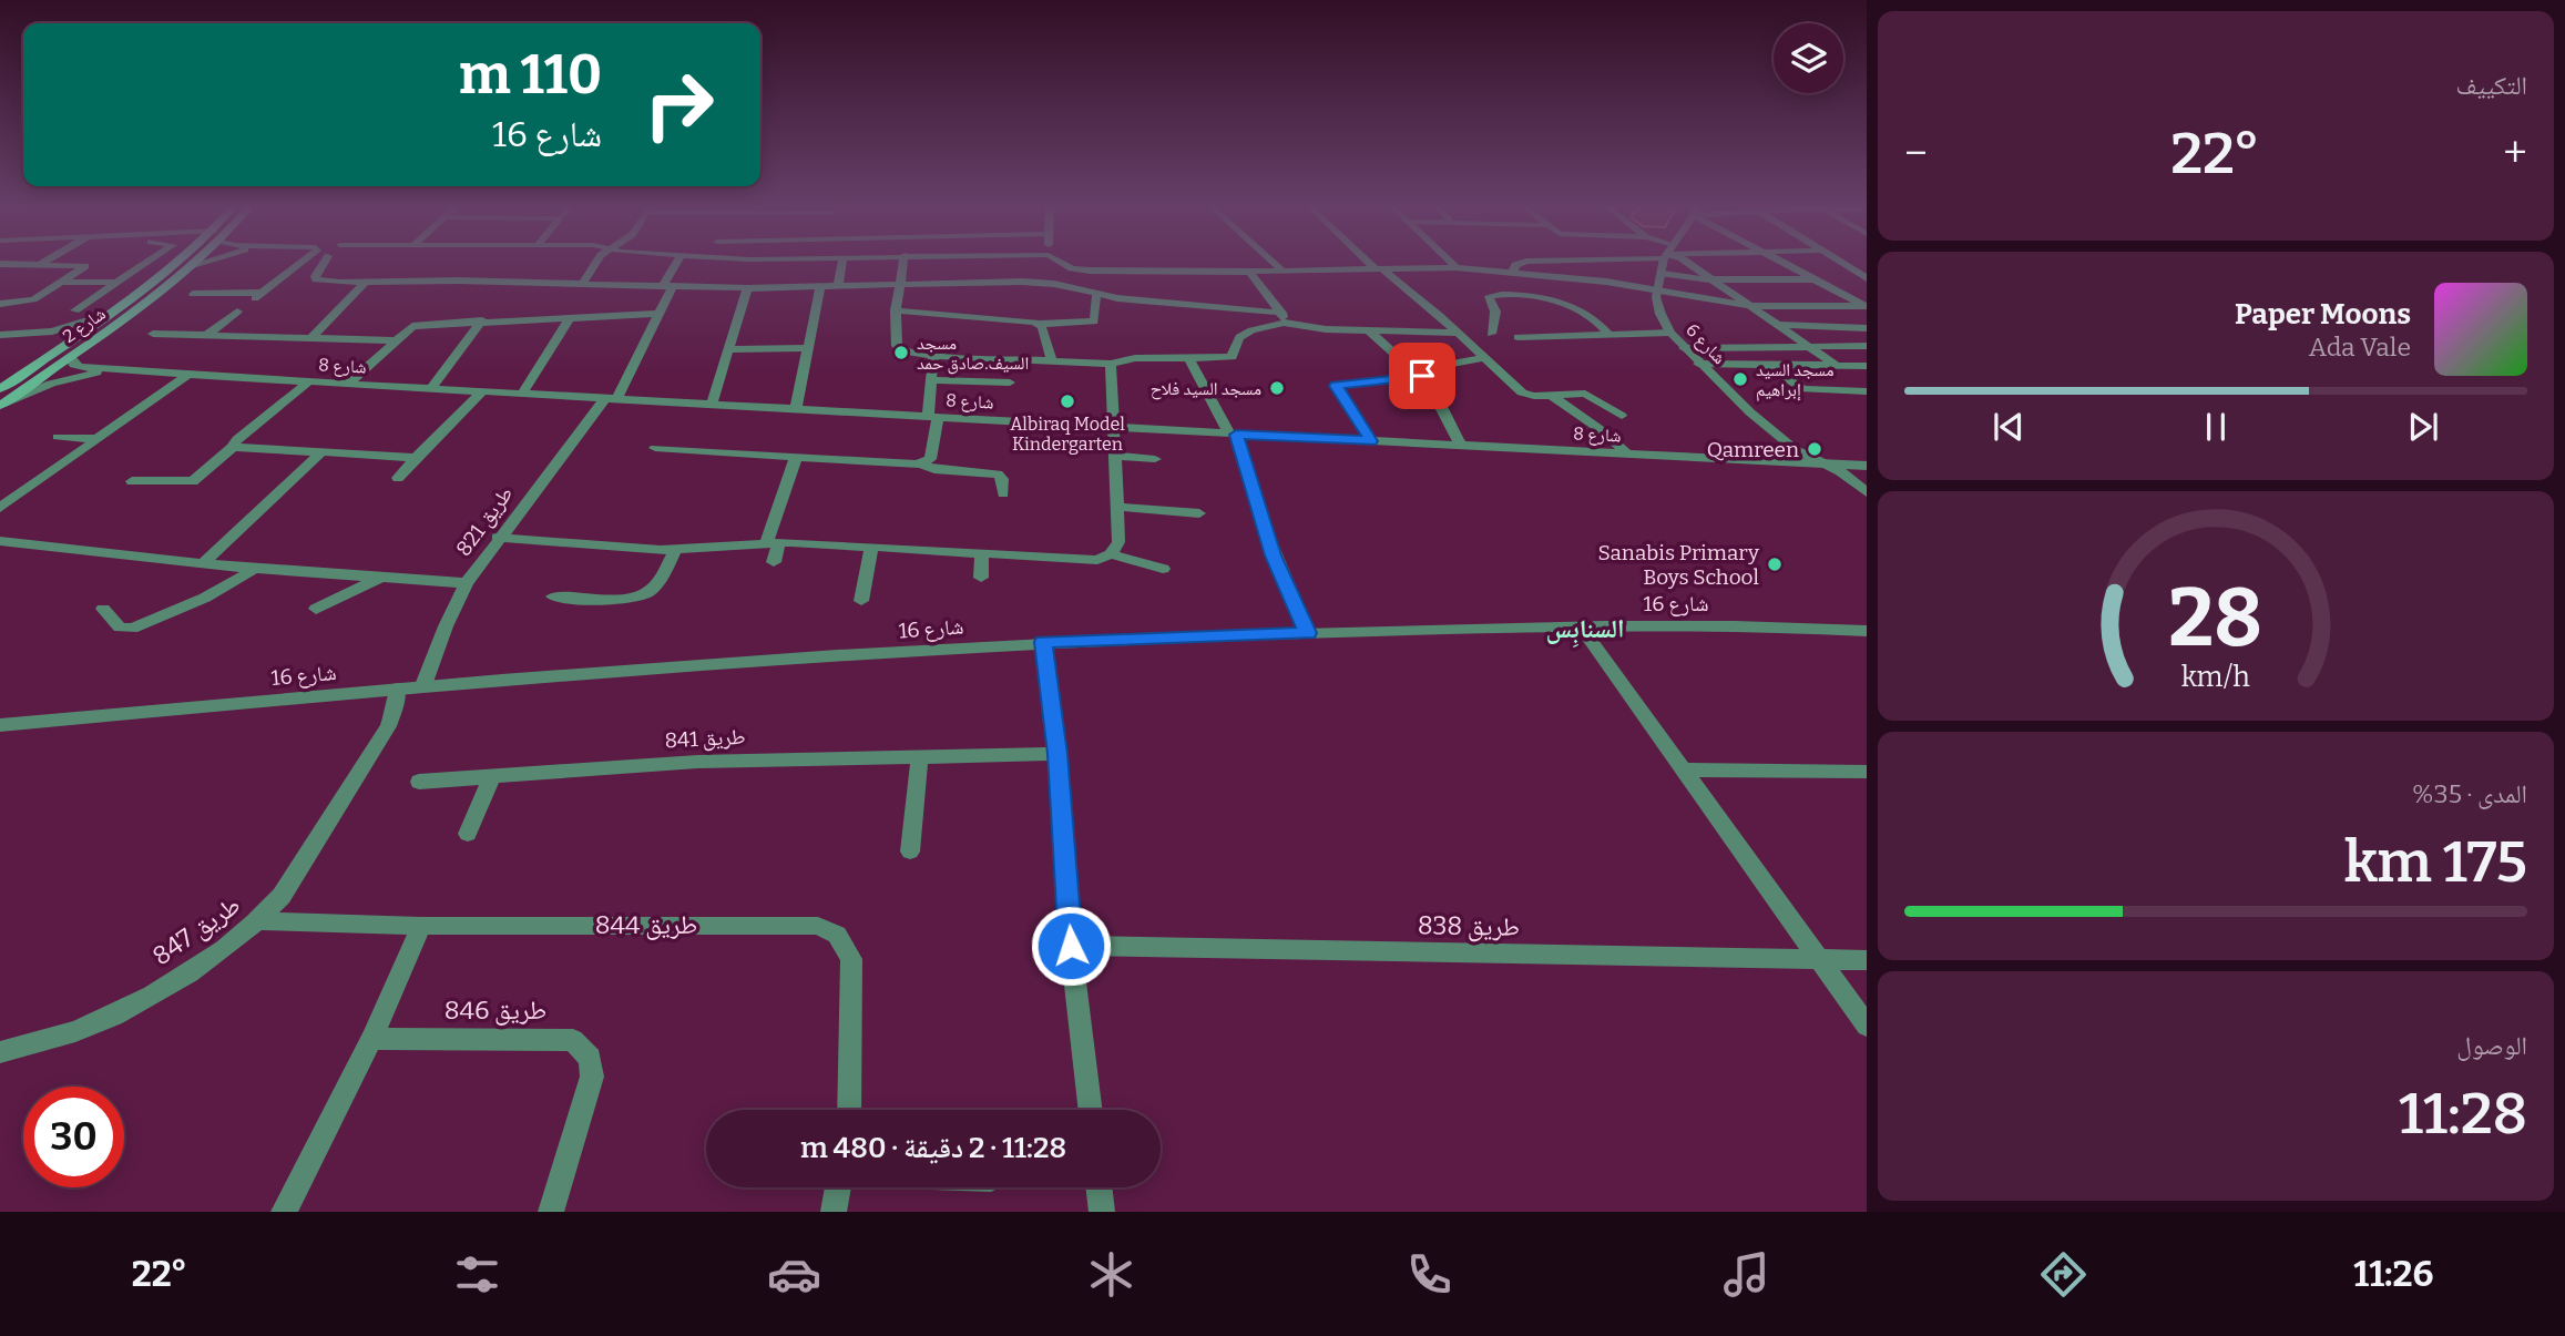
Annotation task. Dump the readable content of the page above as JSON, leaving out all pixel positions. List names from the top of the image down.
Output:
{
  "streets": {
    "main road": ["شارع 2"],
    "street": [
      "شارع 6",
      "شارع 8",
      "طريق 821",
      "شارع 16",
      "طريق 841",
      "طريق 844",
      "طريق 838",
      "طريق 847",
      "طريق 846"
    ]
  },
  "crossings": [
    ["شارع 2", "شارع 8"],
    ["شارع 6", "شارع 8"],
    ["شارع 8", "طريق 821"],
    ["طريق 821", "شارع 16"],
    ["شارع 16", "طريق 847"],
    ["طريق 844", "طريق 847"]
  ],
  "districts": ["السنابِس"],
  "places": [
    "مسجد السيف.صادق حمد",
    "مسجد السيد إبراهيم",
    "مسجد السيد فلاح",
    "Albiraq Model Kindergarten",
    "Qamreen",
    "Sanabis Primary Boys School"
  ],
  "page": {
    "tile": [
      "التكييف",
      ["المدى · 35%", "175 km"],
      ["الوصول", "11:28"]
    ],
    "turn": ["110 m", "شارع 16"],
    "heat": ["−", "22°", "+"],
    "song": ["Paper Moons", "Ada Vale"],
    "limit": "30",
    "trip": "11:28 · 2 دقيقة · 480 m",
    "tabs": ["11:26", "22°"],
    "gauge": ["28", "km/h"]
  }
}
